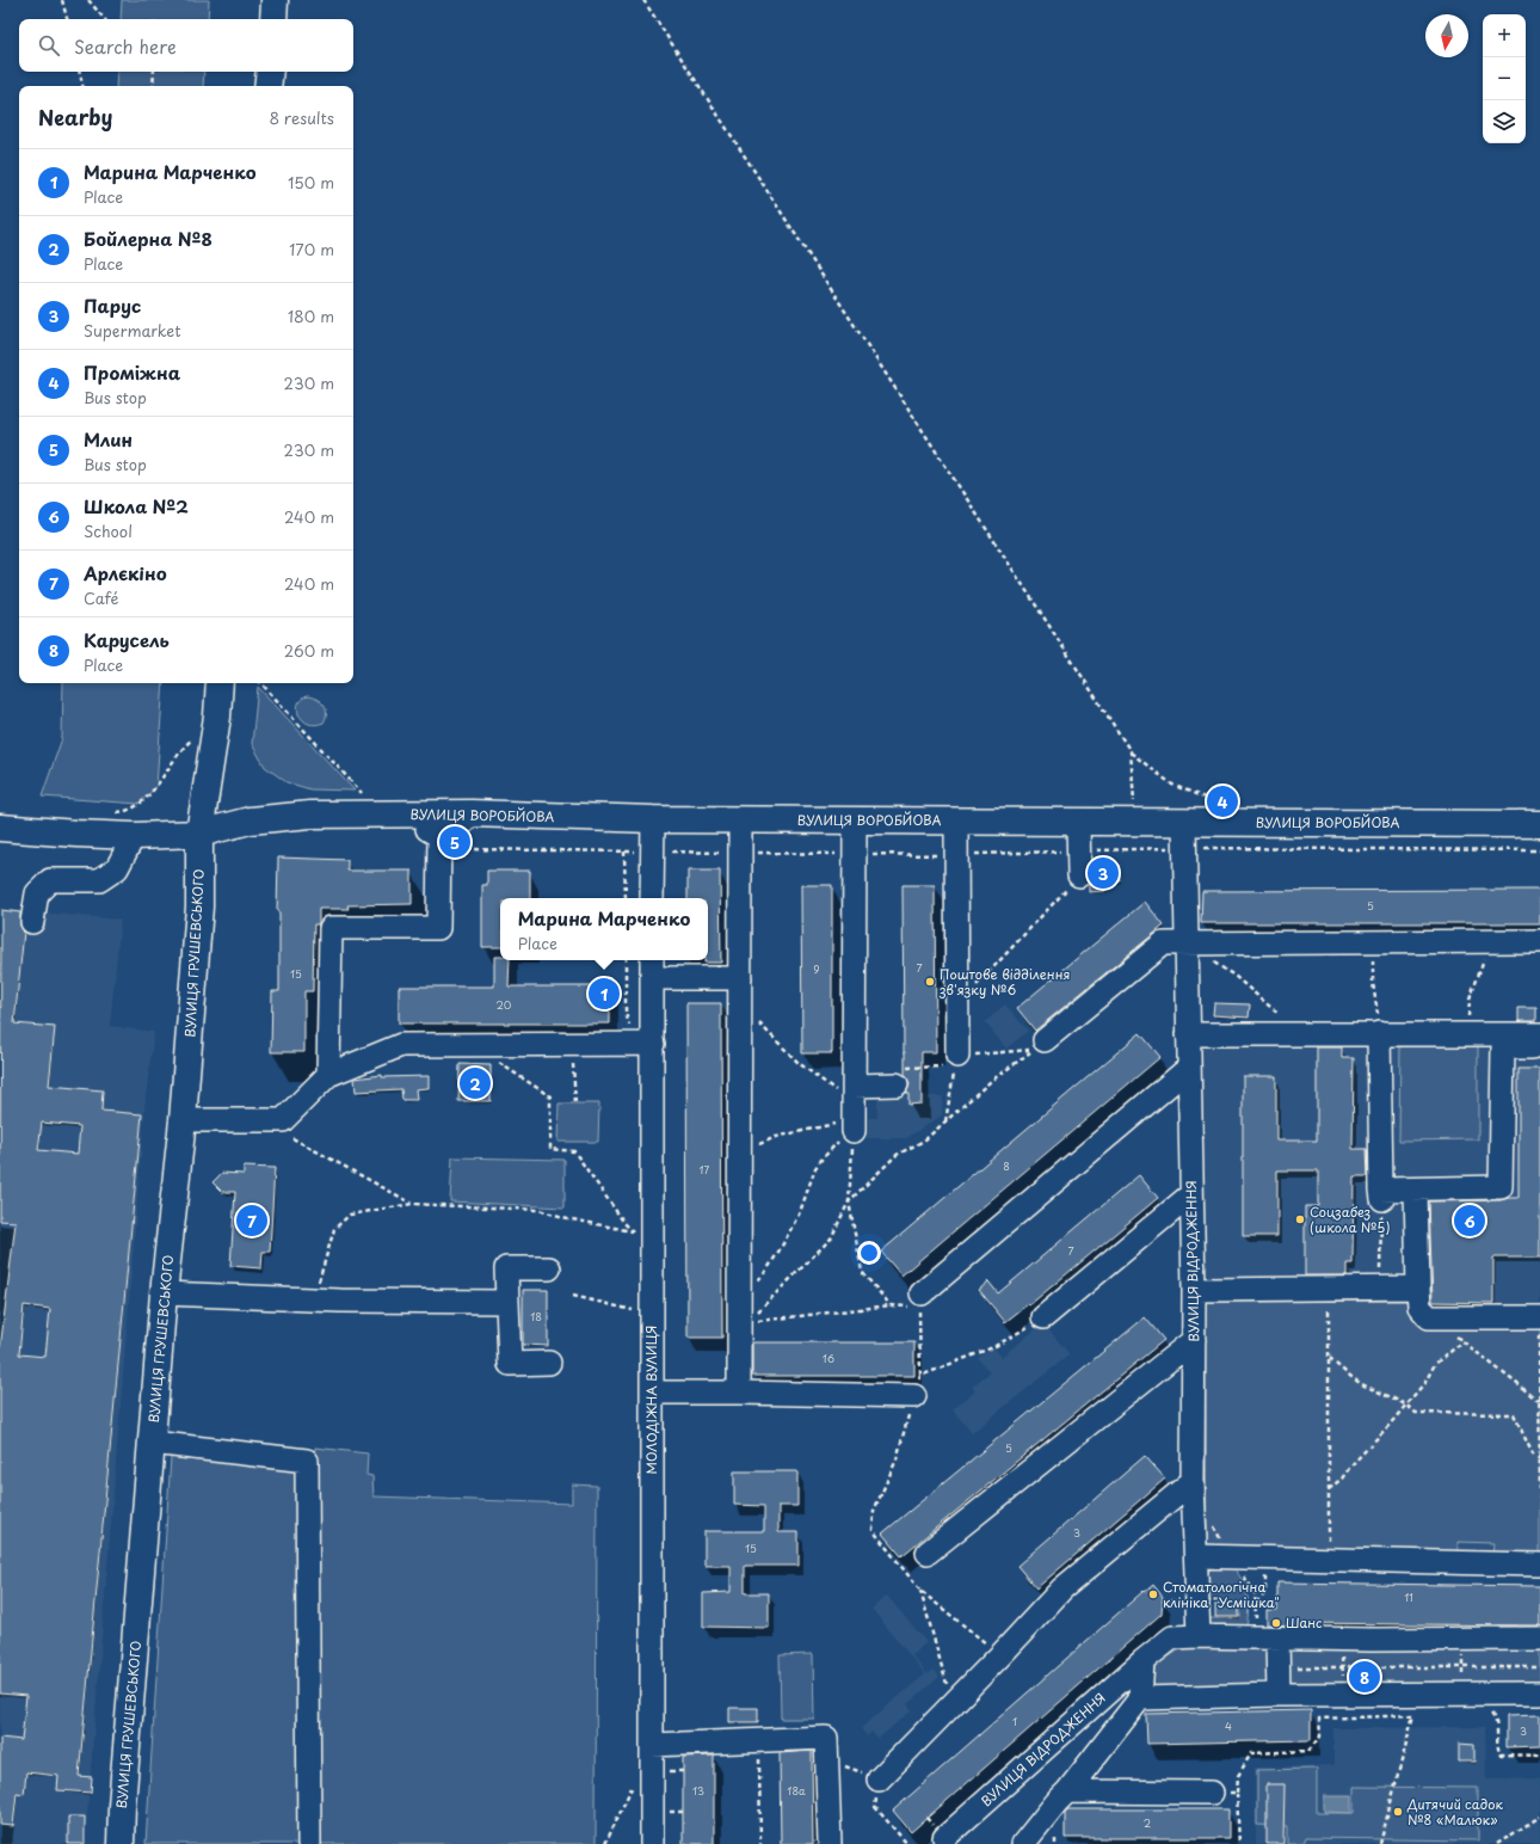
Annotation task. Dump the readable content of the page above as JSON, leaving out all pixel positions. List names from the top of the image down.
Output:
{
  "streets": {
    "main road": ["ВУЛИЦЯ ВОРОБЙОВА", "ВУЛИЦЯ ГРУШЕВСЬКОГО"],
    "street": ["ВУЛИЦЯ ВІДРОДЖЕННЯ", "МОЛОДІЖНА ВУЛИЦЯ"]
  },
  "crossings": [
    ["ВУЛИЦЯ ВОРОБЙОВА", "ВУЛИЦЯ ГРУШЕВСЬКОГО"],
    ["ВУЛИЦЯ ВОРОБЙОВА", "ВУЛИЦЯ ВІДРОДЖЕННЯ"]
  ],
  "places": [
    "Поштове відділення зв'язку №6",
    "Соцзабез (школа №5)",
    "Стоматологічна клініка \"Усмішка\"",
    "Шанс",
    "Дитячий садок №8 «Малюк»"
  ],
  "house_numbers": [
    "5",
    "7",
    "9",
    "15",
    "20",
    "8",
    "17",
    "7",
    "18",
    "16",
    "5",
    "3",
    "15",
    "11",
    "1",
    "4",
    "3",
    "13",
    "18а",
    "2"
  ],
  "north": "bottom",
  "page": {
    "map_buttons": ["+", "−"],
    "search": "Search here",
    "heading": ["Nearby", "8 results"],
    "list": [
      {
        "mark": "1",
        "name": "Марина Марченко",
        "note": "Place",
        "value": "150 m"
      },
      {
        "mark": "2",
        "name": "Бойлерна №8",
        "note": "Place",
        "value": "170 m"
      },
      {
        "mark": "3",
        "name": "Парус",
        "note": "Supermarket",
        "value": "180 m"
      },
      {
        "mark": "4",
        "name": "Проміжна",
        "note": "Bus stop",
        "value": "230 m"
      },
      {
        "mark": "5",
        "name": "Млин",
        "note": "Bus stop",
        "value": "230 m"
      },
      {
        "mark": "6",
        "name": "Школа №2",
        "note": "School",
        "value": "240 m"
      },
      {
        "mark": "7",
        "name": "Арлєкіно",
        "note": "Café",
        "value": "240 m"
      },
      {
        "mark": "8",
        "name": "Карусель",
        "note": "Place",
        "value": "260 m"
      }
    ],
    "pins": [
      "4",
      "5",
      "3",
      "1",
      "2",
      "6",
      "7",
      "8"
    ],
    "popup": ["Марина Марченко", "Place"]
  }
}
